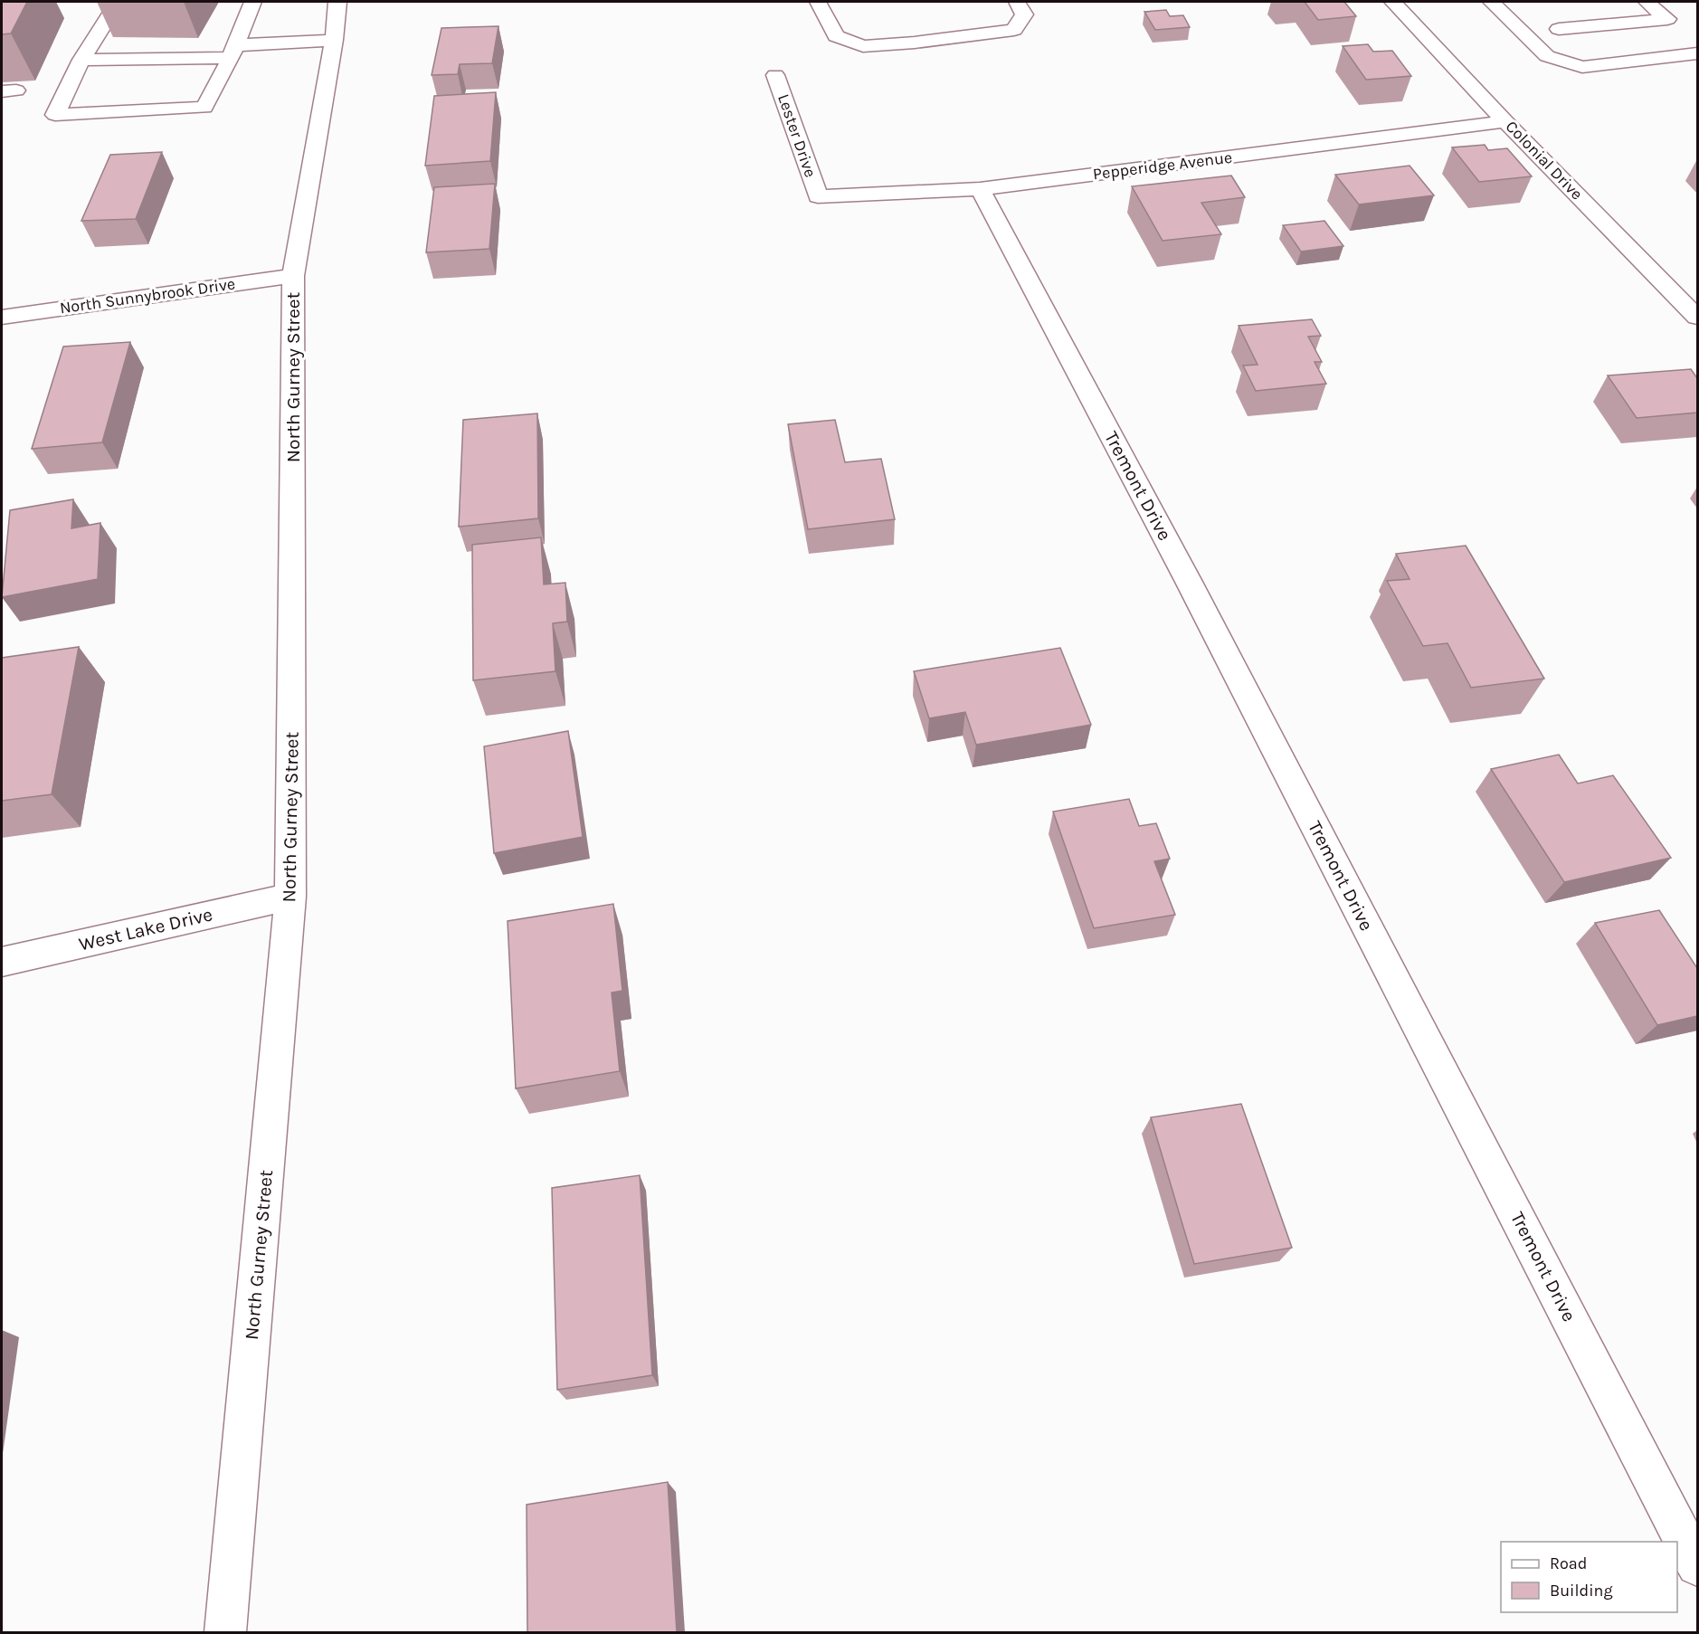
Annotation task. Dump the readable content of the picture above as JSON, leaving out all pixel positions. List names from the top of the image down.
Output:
{
  "streets": {
    "street": [
      "Lester Drive",
      "Colonial Drive",
      "Pepperidge Avenue",
      "North Sunnybrook Drive",
      "North Gurney Street",
      "Tremont Drive",
      "West Lake Drive"
    ]
  },
  "crossings": [
    ["Lester Drive", "Pepperidge Avenue"],
    ["Colonial Drive", "Pepperidge Avenue"],
    ["Pepperidge Avenue", "Tremont Drive"],
    ["North Sunnybrook Drive", "North Gurney Street"],
    ["North Gurney Street", "West Lake Drive"]
  ],
  "legend": ["Road", "Building"]
}
